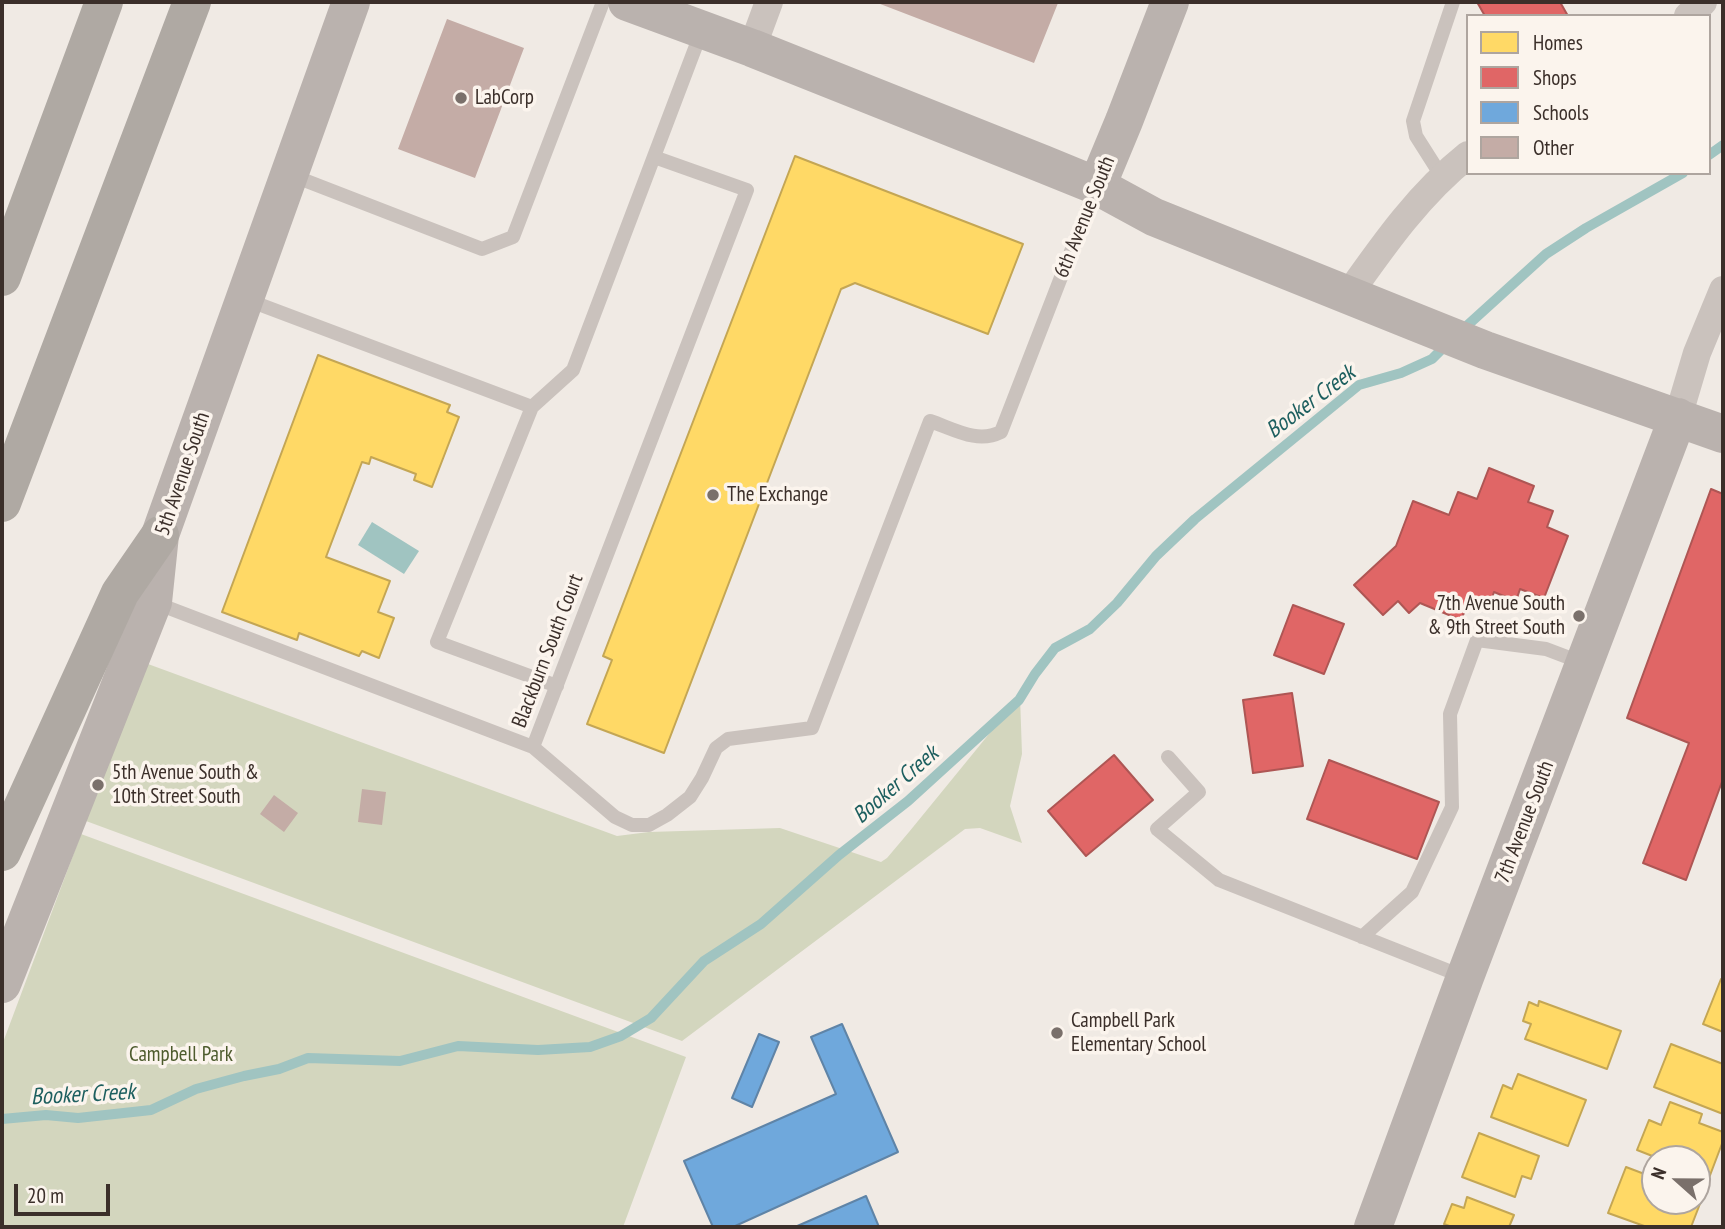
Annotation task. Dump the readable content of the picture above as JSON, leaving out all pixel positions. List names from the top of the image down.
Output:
{
  "streets": {
    "main road": ["6th Avenue South", "5th Avenue South", "7th Avenue South"],
    "lane": ["Blackburn South Court"]
  },
  "crossings": [
    ["6th Avenue South", "Blackburn South Court"],
    ["5th Avenue South", "Blackburn South Court"]
  ],
  "water": ["Booker Creek"],
  "parks": ["Campbell Park"],
  "places": [
    "LabCorp",
    "The Exchange",
    "7th Avenue South & 9th Street South",
    "5th Avenue South & 10th Street South",
    "Campbell Park Elementary School"
  ],
  "legend": [
    "Homes",
    "Shops",
    "Schools",
    "Other"
  ],
  "scale_bar": "20 m",
  "north": "left"
}
